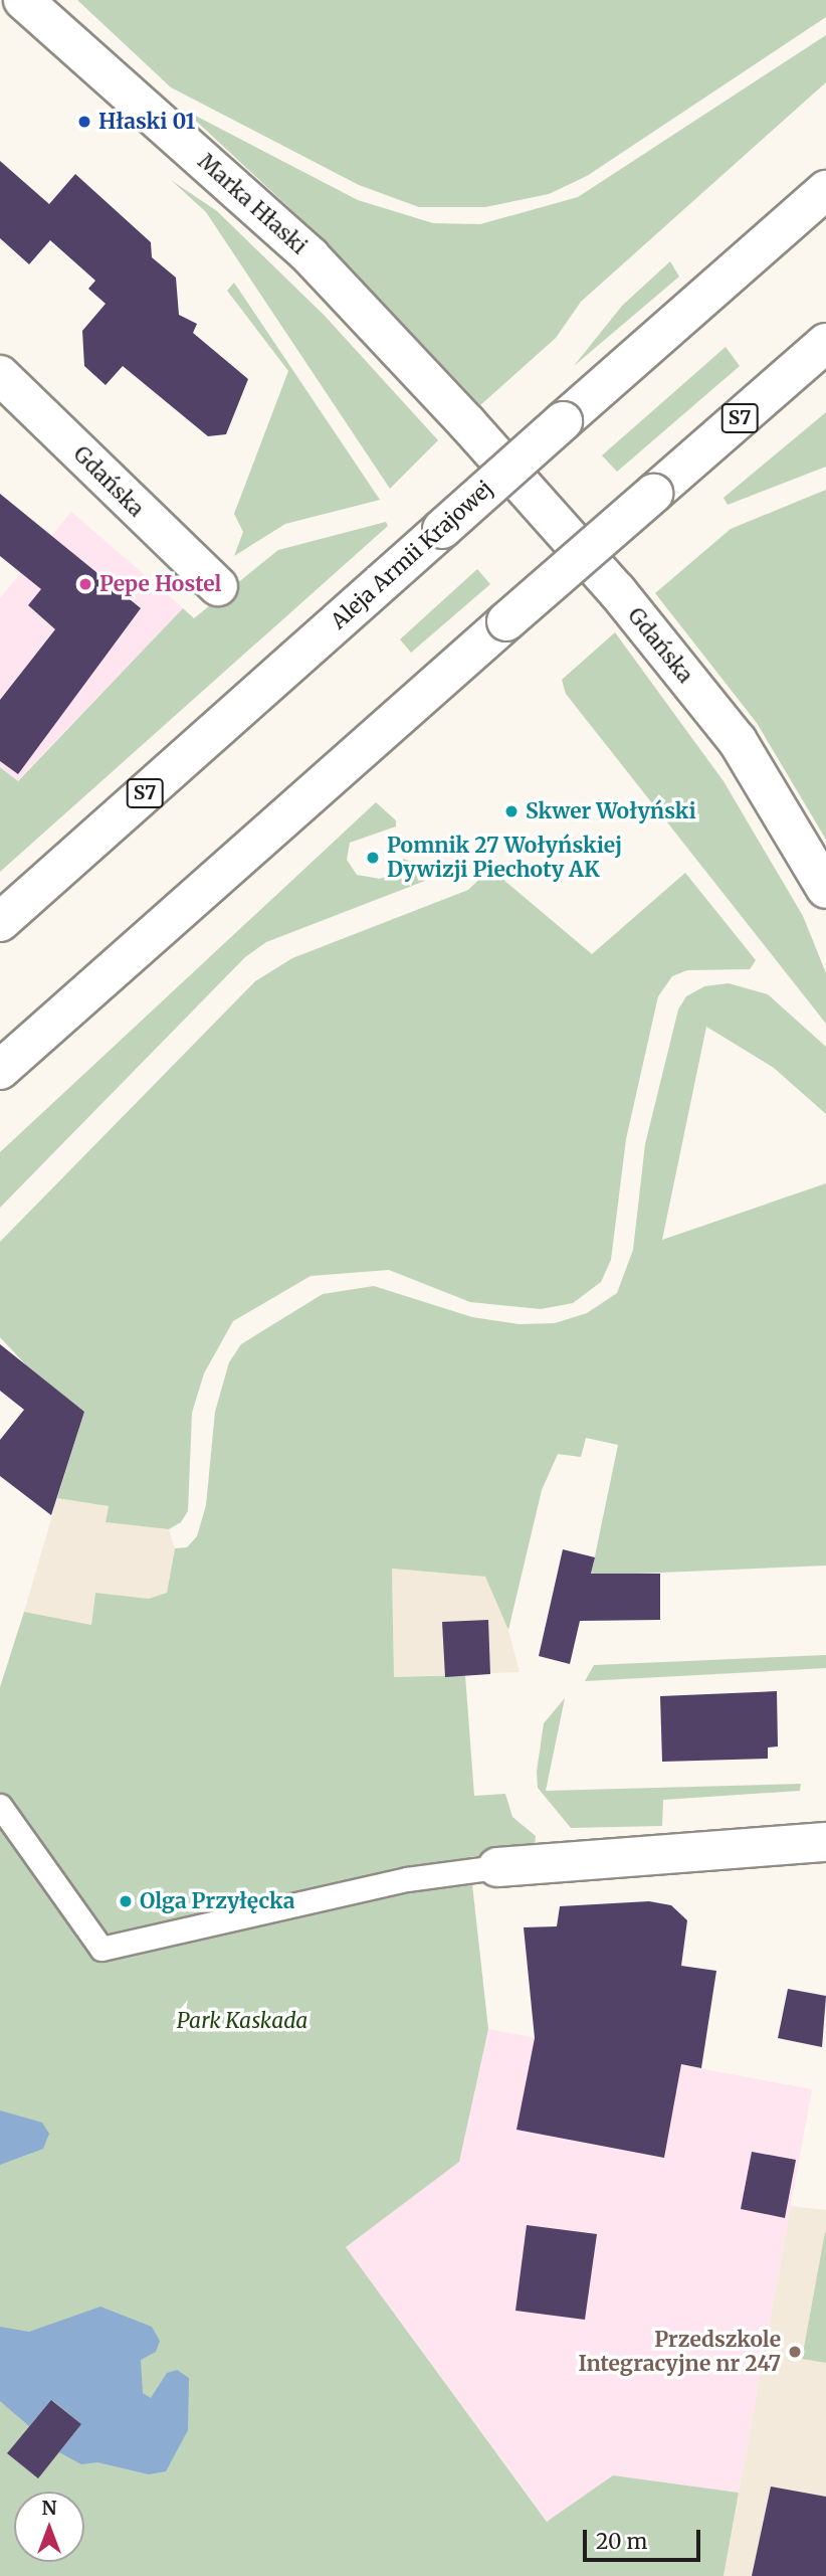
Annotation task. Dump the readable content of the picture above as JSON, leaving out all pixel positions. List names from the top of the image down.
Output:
{
  "streets": {
    "main road": [
      "Marka Hłaski",
      "S7",
      "Gdańska",
      "Aleja Armii Krajowej"
    ]
  },
  "crossings": [
    ["Marka Hłaski", "Gdańska"]
  ],
  "parks": ["Park Kaskada"],
  "places": [
    "Hłaski 01",
    "Pepe Hostel",
    "Skwer Wołyński",
    "Pomnik 27 Wołyńskiej Dywizji Piechoty AK",
    "Olga Przyłęcka",
    "Przedszkole Integracyjne nr 247"
  ],
  "scale_bar": "20 m",
  "north": "top"
}
